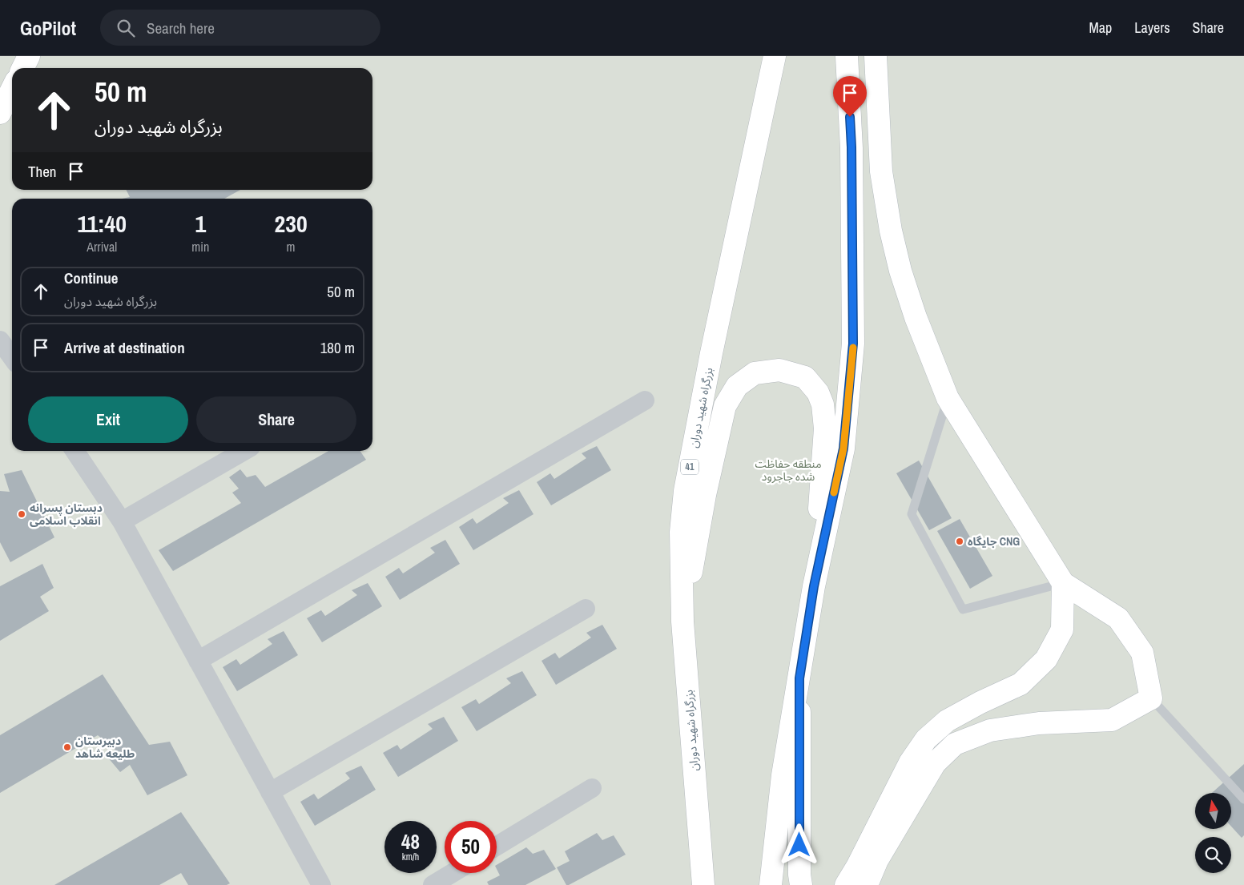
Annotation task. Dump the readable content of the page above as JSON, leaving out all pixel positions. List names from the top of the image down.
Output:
{
  "streets": {
    "main road": ["بزرگراه شهید دوران", "41"]
  },
  "parks": ["منطقه حفاظت شده جاجرود"],
  "places": ["دبستان پسرانه انقلاب اسلامی", "جایگاه CNG", "دبیرستان طلیعه شاهد"],
  "north": "top",
  "page": {
    "header": "GoPilot",
    "search": "Search here",
    "nav": ["Map", "Layers", "Share"],
    "turn": ["50 m", "بزرگراه شهید دوران"],
    "then": "Then",
    "eta": [
      "11:40",
      "Arrival",
      "1",
      "min",
      "230",
      "m"
    ],
    "list": [
      {
        "name": "Continue",
        "note": "بزرگراه شهید دوران",
        "value": "50 m"
      },
      {
        "name": "Arrive at destination",
        "value": "180 m"
      }
    ],
    "buttons": ["Exit", "Share"],
    "speed": "48 km/h",
    "limit": "50"
  }
}
